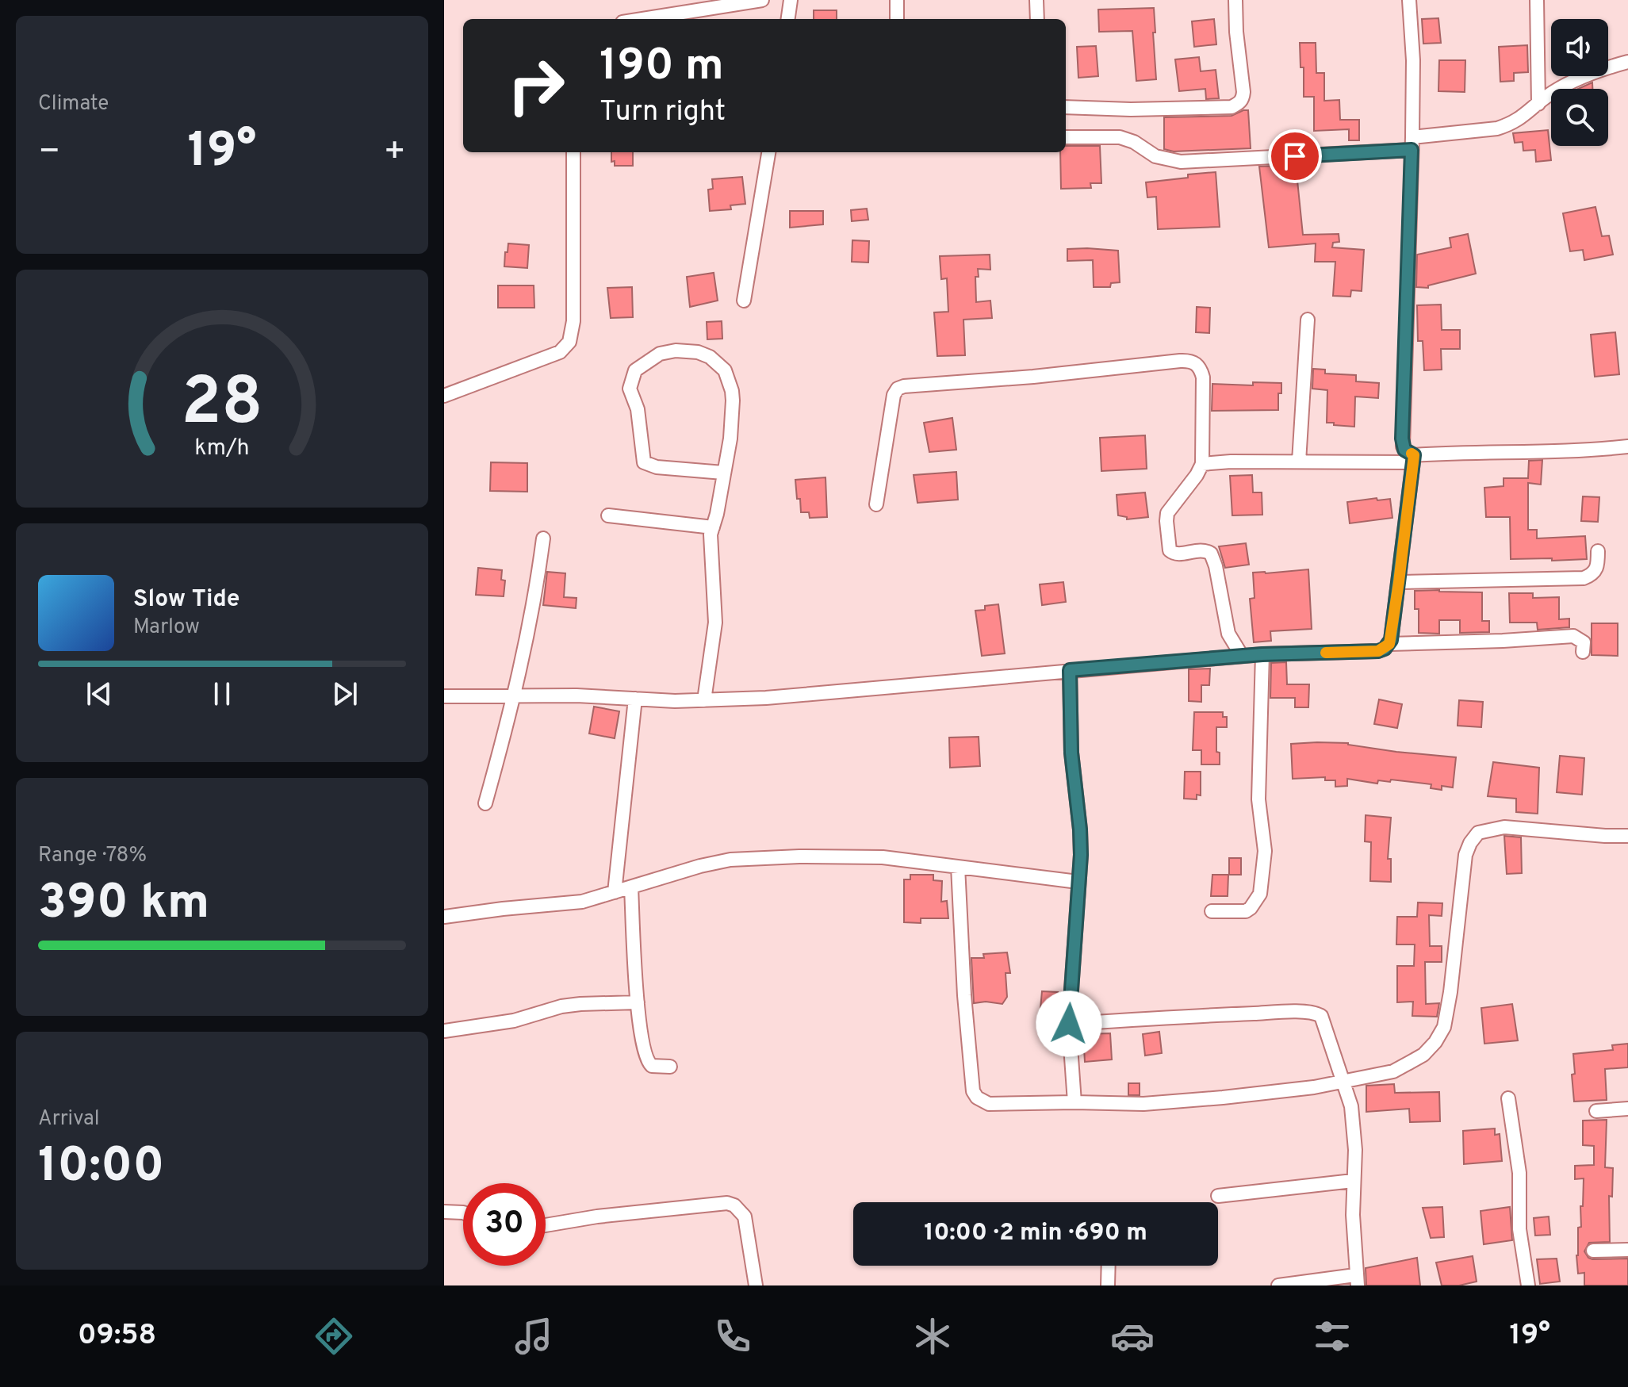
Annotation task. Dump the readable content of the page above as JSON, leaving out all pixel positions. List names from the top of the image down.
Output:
{
  "page": {
    "tile": [
      "Climate",
      ["Range · 78%", "390 km"],
      ["Arrival", "10:00"]
    ],
    "turn": ["190 m", "Turn right"],
    "heat": ["−", "19°", "+"],
    "song": ["Slow Tide", "Marlow"],
    "limit": "30",
    "trip": "10:00 · 2 min · 690 m",
    "tabs": ["09:58", "19°"],
    "gauge": ["28", "km/h"]
  }
}
